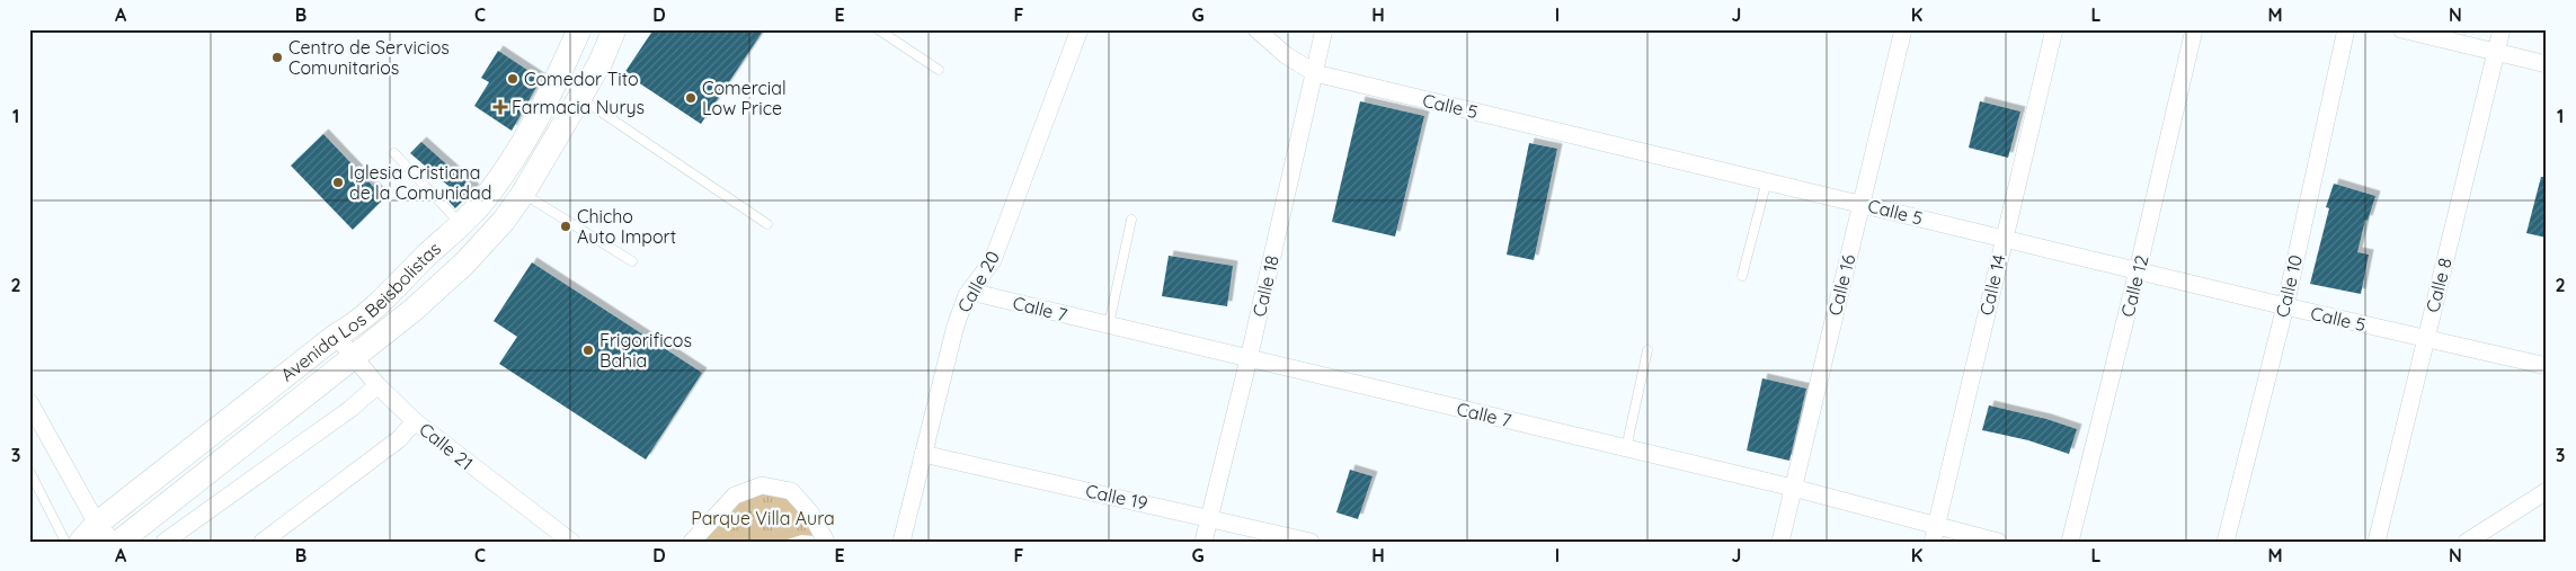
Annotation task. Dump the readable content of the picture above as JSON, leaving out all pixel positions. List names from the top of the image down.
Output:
{
  "streets": {
    "main road": ["Avenida Los Beisbolistas"],
    "street": [
      "Calle 5",
      "Calle 20",
      "Calle 16",
      "Calle 14",
      "Calle 8",
      "Calle 18",
      "Calle 12",
      "Calle 10",
      "Calle 7",
      "Calle 21",
      "Calle 19"
    ]
  },
  "crossings": [
    ["Calle 5", "Calle 16"],
    ["Calle 5", "Calle 14"],
    ["Calle 5", "Calle 8"],
    ["Calle 5", "Calle 18"],
    ["Calle 5", "Calle 12"],
    ["Calle 5", "Calle 10"],
    ["Calle 20", "Calle 7"],
    ["Calle 20", "Calle 19"],
    ["Calle 16", "Calle 7"],
    ["Calle 14", "Calle 7"],
    ["Calle 18", "Calle 7"],
    ["Calle 18", "Calle 19"],
    ["Avenida Los Beisbolistas", "Calle 21"]
  ],
  "parks": ["Parque Villa Aura"],
  "places": {
    "other": [
      "Centro de Servicios Comunitarios",
      "Comedor Tito",
      "Comercial Low Price",
      "Iglesia Cristiana de la Comunidad",
      "Chicho Auto Import",
      "Frigorificos Bahia"
    ],
    "health": ["Farmacia Nurys"]
  },
  "grid": {
    "columns": [
      "A",
      "B",
      "C",
      "D",
      "E",
      "F",
      "G",
      "H",
      "I",
      "J",
      "K",
      "L",
      "M",
      "N"
    ],
    "rows": ["1", "2", "3"]
  }
}
